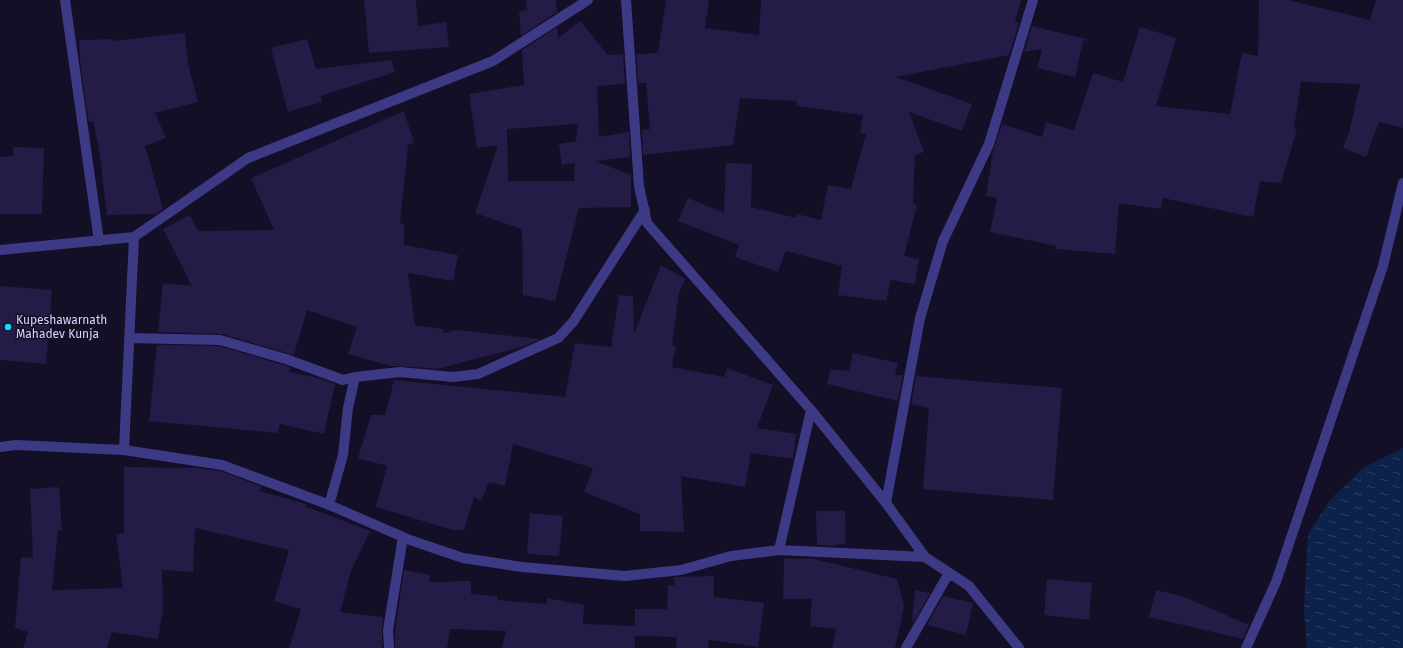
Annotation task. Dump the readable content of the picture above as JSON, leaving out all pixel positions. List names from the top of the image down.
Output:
{
  "places": ["Kupeshawarnath Mahadev Kunja"]
}
